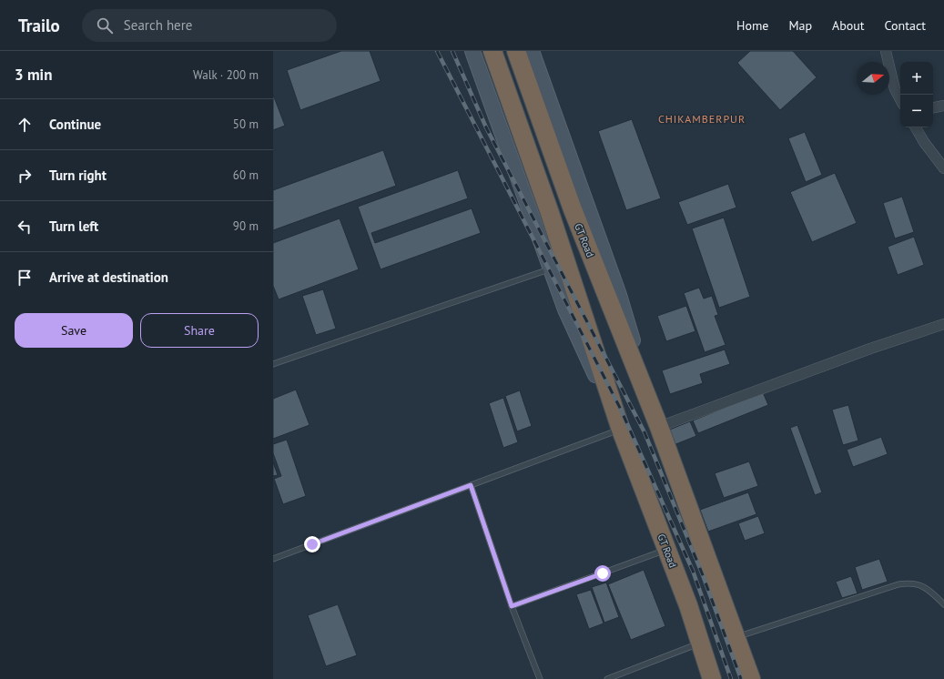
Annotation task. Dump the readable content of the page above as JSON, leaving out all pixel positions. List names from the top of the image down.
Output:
{
  "streets": {
    "highway": ["GT Road"]
  },
  "districts": ["CHIKAMBERPUR"],
  "north": "right",
  "page": {
    "header": "Trailo",
    "search": "Search here",
    "nav": [
      "Home",
      "Map",
      "About",
      "Contact"
    ],
    "heading": ["3 min", "Walk · 200 m"],
    "map_buttons": ["+", "−"],
    "list": [
      ["Continue", "50 m"],
      ["Turn right", "60 m"],
      ["Turn left", "90 m"],
      "Arrive at destination"
    ],
    "buttons": ["Save", "Share"]
  }
}
